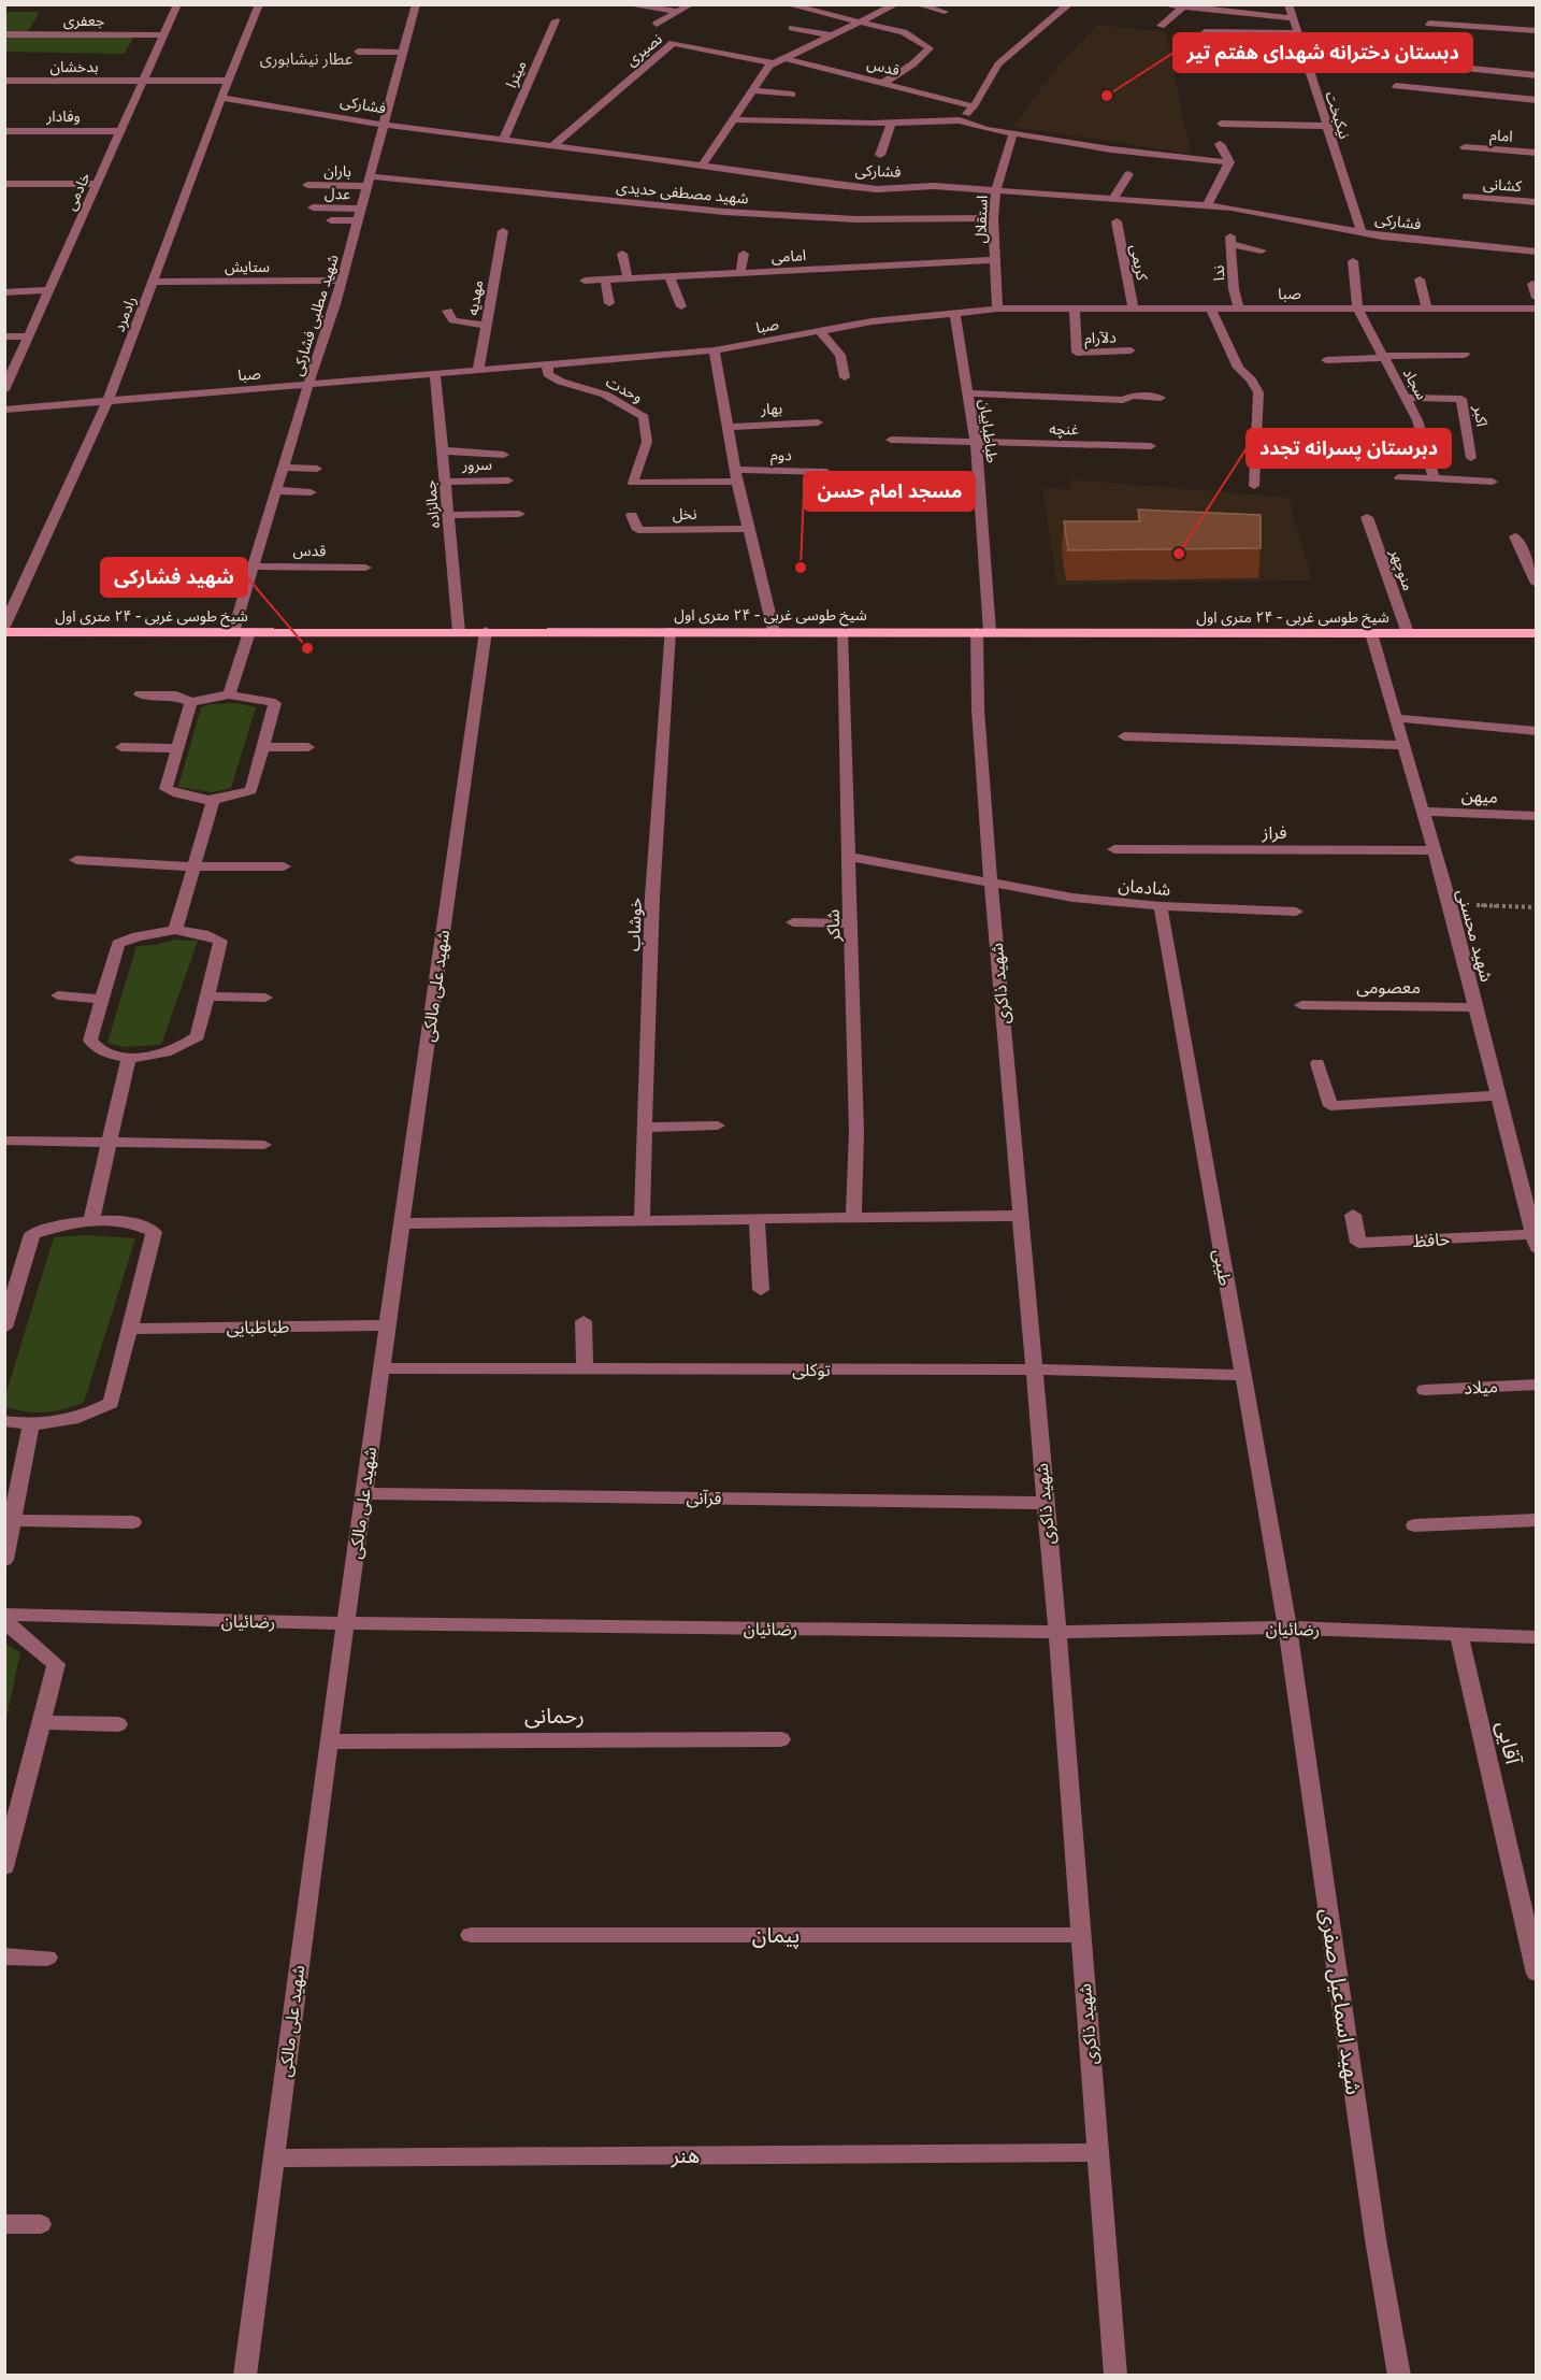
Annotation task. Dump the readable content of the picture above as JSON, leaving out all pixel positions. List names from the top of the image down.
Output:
{
  "streets": {
    "main road": ["شیخ طوسی غربی - ۲۴ متری اول"],
    "street": [
      "جعفری",
      "نصیری",
      "بدخشان",
      "قدس",
      "میترا",
      "فشارکی",
      "نیکبخت",
      "وفادار",
      "امام",
      "باران",
      "کشانی",
      "خادمی",
      "شهید مصطفی حدیدی",
      "عدل",
      "استقلال",
      "امامی",
      "کریمی",
      "ستایش",
      "ندا",
      "صبا",
      "مهدیه",
      "رادمرد",
      "شهید مطلبی فشارکی",
      "دلآرام",
      "سجاد",
      "وحدت",
      "بهار",
      "اکبر",
      "غنچه",
      "طباطباییان",
      "دوم",
      "سرور",
      "جمالزاده",
      "نخل",
      "منوچهر",
      "میهن",
      "فراز",
      "شادمان",
      "خوشاب",
      "شاکر",
      "شهید محسنی",
      "شهید ذاکری",
      "شهید علی مالکی",
      "معصومی",
      "حافظ",
      "طیبی",
      "طباطبایی",
      "توکلی",
      "میلاد",
      "قرآنی",
      "رضائیان",
      "رحمانی",
      "آقایی",
      "پیمان",
      "شهید اسماعیل صفری",
      "هنر"
    ]
  },
  "crossings": [
    ["جعفری", "خادمی"],
    ["نصیری", "فشارکی"],
    ["بدخشان", "خادمی"],
    ["بدخشان", "رادمرد"],
    ["قدس", "شهید مطلبی فشارکی"],
    ["میترا", "فشارکی"],
    ["فشارکی", "نیکبخت"],
    ["فشارکی", "استقلال"],
    ["فشارکی", "رادمرد"],
    ["فشارکی", "شهید مطلبی فشارکی"],
    ["وفادار", "خادمی"],
    ["باران", "شهید مصطفی حدیدی"],
    ["باران", "شهید مطلبی فشارکی"],
    ["شهید مصطفی حدیدی", "استقلال"],
    ["شهید مصطفی حدیدی", "شهید مطلبی فشارکی"],
    ["عدل", "شهید مطلبی فشارکی"],
    ["استقلال", "امامی"],
    ["استقلال", "صبا"],
    ["کریمی", "صبا"],
    ["ستایش", "رادمرد"],
    ["ستایش", "شهید مطلبی فشارکی"],
    ["ندا", "صبا"],
    ["صبا", "مهدیه"],
    ["صبا", "رادمرد"],
    ["صبا", "شهید مطلبی فشارکی"],
    ["صبا", "دلآرام"],
    ["صبا", "سجاد"],
    ["صبا", "وحدت"],
    ["صبا", "طباطباییان"],
    ["صبا", "جمالزاده"],
    ["رادمرد", "شیخ طوسی غربی - ۲۴ متری اول"],
    ["شهید مطلبی فشارکی", "شیخ طوسی غربی - ۲۴ متری اول"],
    ["سجاد", "اکبر"],
    ["وحدت", "دوم"],
    ["غنچه", "طباطباییان"],
    ["طباطباییان", "شیخ طوسی غربی - ۲۴ متری اول"],
    ["طباطباییان", "شهید ذاکری"],
    ["سرور", "جمالزاده"],
    ["جمالزاده", "شیخ طوسی غربی - ۲۴ متری اول"],
    ["منوچهر", "شیخ طوسی غربی - ۲۴ متری اول"],
    ["شیخ طوسی غربی - ۲۴ متری اول", "خوشاب"],
    ["شیخ طوسی غربی - ۲۴ متری اول", "شاکر"],
    ["شیخ طوسی غربی - ۲۴ متری اول", "شهید محسنی"],
    ["شیخ طوسی غربی - ۲۴ متری اول", "شهید ذاکری"],
    ["شیخ طوسی غربی - ۲۴ متری اول", "شهید علی مالکی"],
    ["میهن", "شهید محسنی"],
    ["فراز", "شهید محسنی"],
    ["شادمان", "شاکر"],
    ["شادمان", "شهید ذاکری"],
    ["شادمان", "طیبی"],
    ["شهید محسنی", "معصومی"],
    ["شهید محسنی", "حافظ"],
    ["شهید ذاکری", "توکلی"],
    ["شهید ذاکری", "قرآنی"],
    ["شهید ذاکری", "رضائیان"],
    ["شهید ذاکری", "پیمان"],
    ["شهید ذاکری", "هنر"],
    ["شهید علی مالکی", "طباطبایی"],
    ["شهید علی مالکی", "توکلی"],
    ["شهید علی مالکی", "قرآنی"],
    ["شهید علی مالکی", "رضائیان"],
    ["شهید علی مالکی", "رحمانی"],
    ["شهید علی مالکی", "هنر"],
    ["طیبی", "توکلی"],
    ["طیبی", "رضائیان"],
    ["طیبی", "شهید اسماعیل صفری"],
    ["رضائیان", "آقایی"],
    ["رضائیان", "شهید اسماعیل صفری"]
  ],
  "districts": ["عطار نیشابوری"],
  "places": [
    "دبستان دخترانه شهدای هفتم تیر",
    "دبرستان پسرانه تجدد",
    "مسجد امام حسن",
    "شهید فشارکی"
  ]
}
